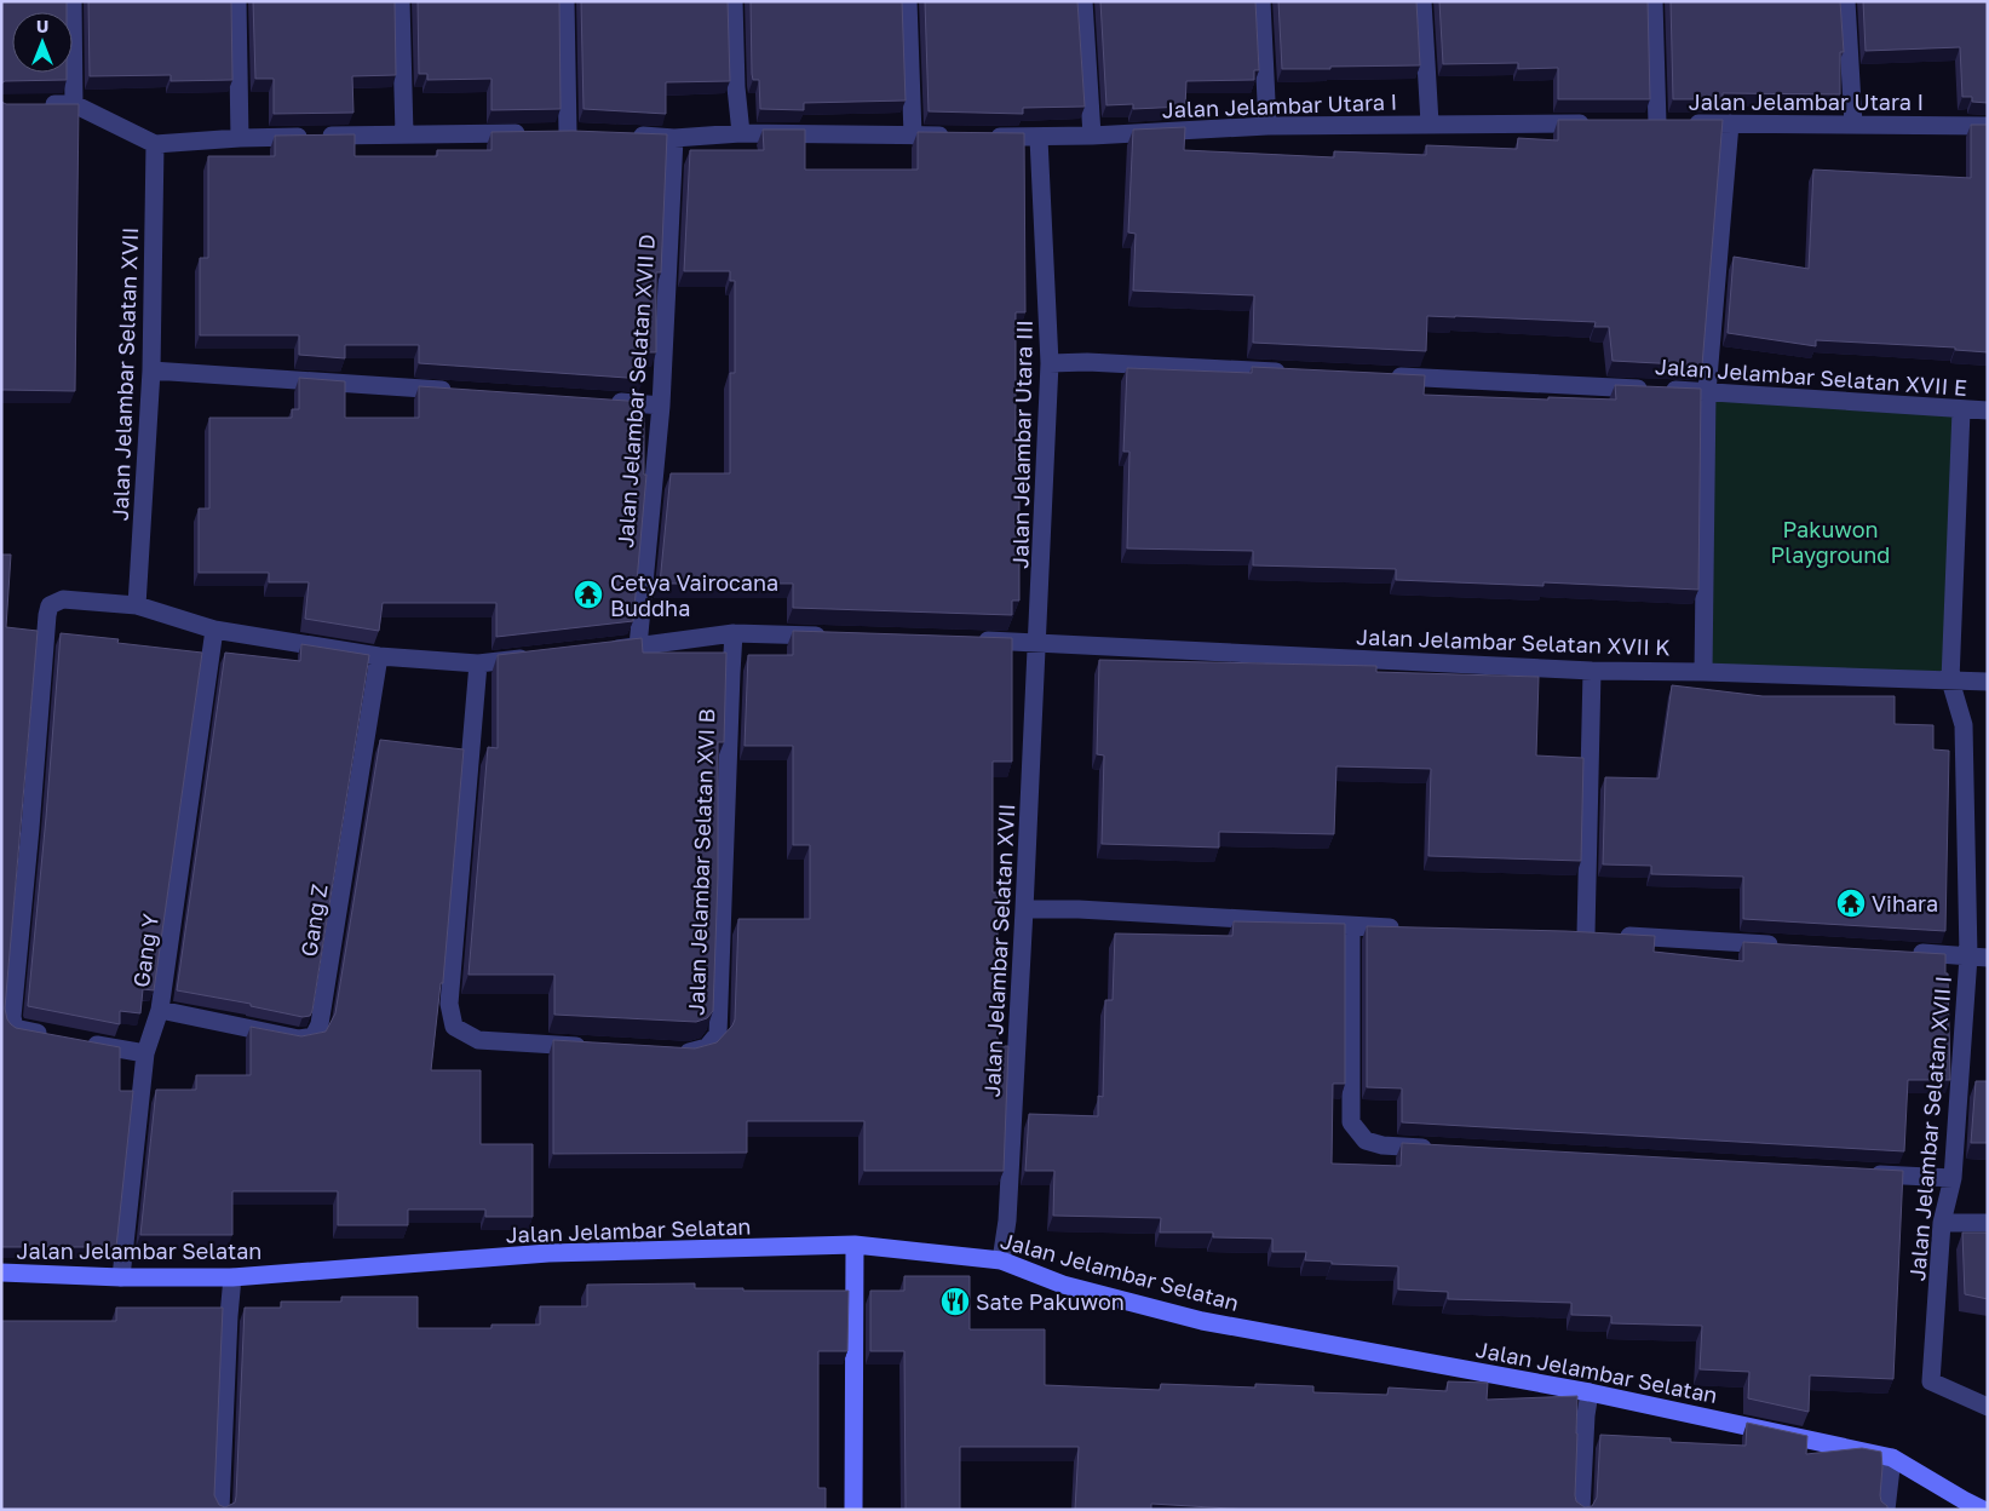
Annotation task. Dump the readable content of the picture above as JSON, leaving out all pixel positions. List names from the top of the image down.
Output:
{
  "streets": {
    "street": [
      "Jalan Jelambar Utara I",
      "Jalan Jelambar Selatan XVII",
      "Jalan Jelambar Selatan XVII E",
      "Jalan Jelambar Selatan XVII D",
      "Jalan Jelambar Utara III",
      "Jalan Jelambar Selatan XVII K",
      "Jalan Jelambar Selatan XVI B",
      "Gang Z",
      "Gang Y",
      "Jalan Jelambar Selatan XVII I",
      "Jalan Jelambar Selatan"
    ]
  },
  "crossings": [
    ["Jalan Jelambar Utara I", "Jalan Jelambar Utara III"],
    ["Jalan Jelambar Selatan XVII", "Jalan Jelambar Utara III"],
    ["Jalan Jelambar Selatan XVII", "Jalan Jelambar Selatan XVII K"],
    ["Jalan Jelambar Selatan XVII", "Jalan Jelambar Selatan"],
    ["Jalan Jelambar Selatan XVII E", "Jalan Jelambar Selatan XVII I"],
    ["Jalan Jelambar Utara III", "Jalan Jelambar Selatan XVII K"],
    ["Jalan Jelambar Selatan XVII K", "Jalan Jelambar Selatan XVII I"],
    ["Gang Z", "Gang Y"],
    ["Gang Y", "Jalan Jelambar Selatan"]
  ],
  "parks": ["Pakuwon Playground"],
  "places": {
    "temple": ["Cetya Vairocana Buddha", "Vihara"],
    "restaurant": ["Sate Pakuwon"]
  },
  "north": "top"
}
